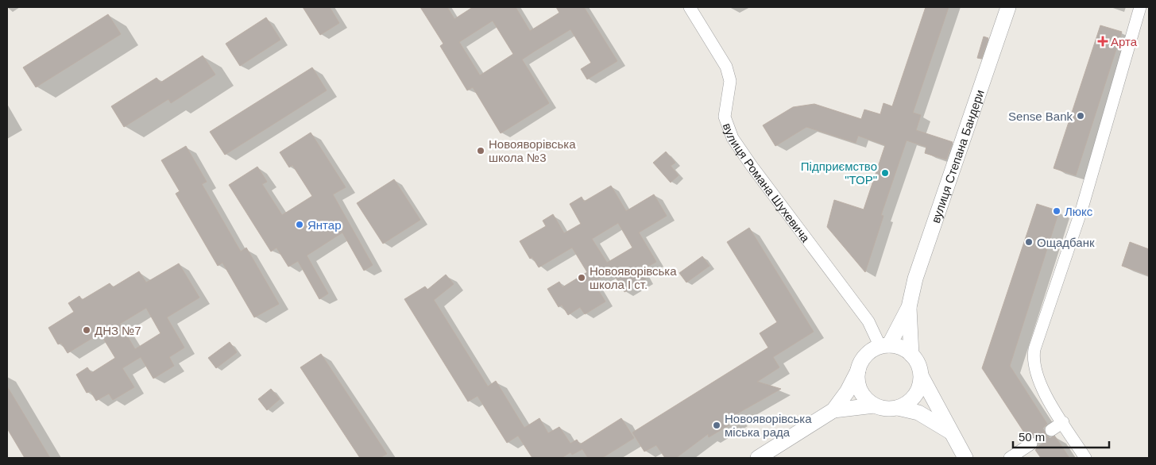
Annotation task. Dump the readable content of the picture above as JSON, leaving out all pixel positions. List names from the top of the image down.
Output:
{
  "streets": {
    "street": ["вулиця Степана Бандери", "вулиця Романа Шухевича"]
  },
  "crossings": [
    ["вулиця Степана Бандери", "вулиця Романа Шухевича"]
  ],
  "places": {
    "health": ["Арта"],
    "other": [
      "Sense Bank",
      "Новояворівська школа №3",
      "Підприємство \"ТОР\"",
      "Люкс",
      "Янтар",
      "Ощадбанк",
      "Новояворівська школа І ст.",
      "ДНЗ №7",
      "Новояворівська міська рада"
    ]
  },
  "scale_bar": "50 m"
}
